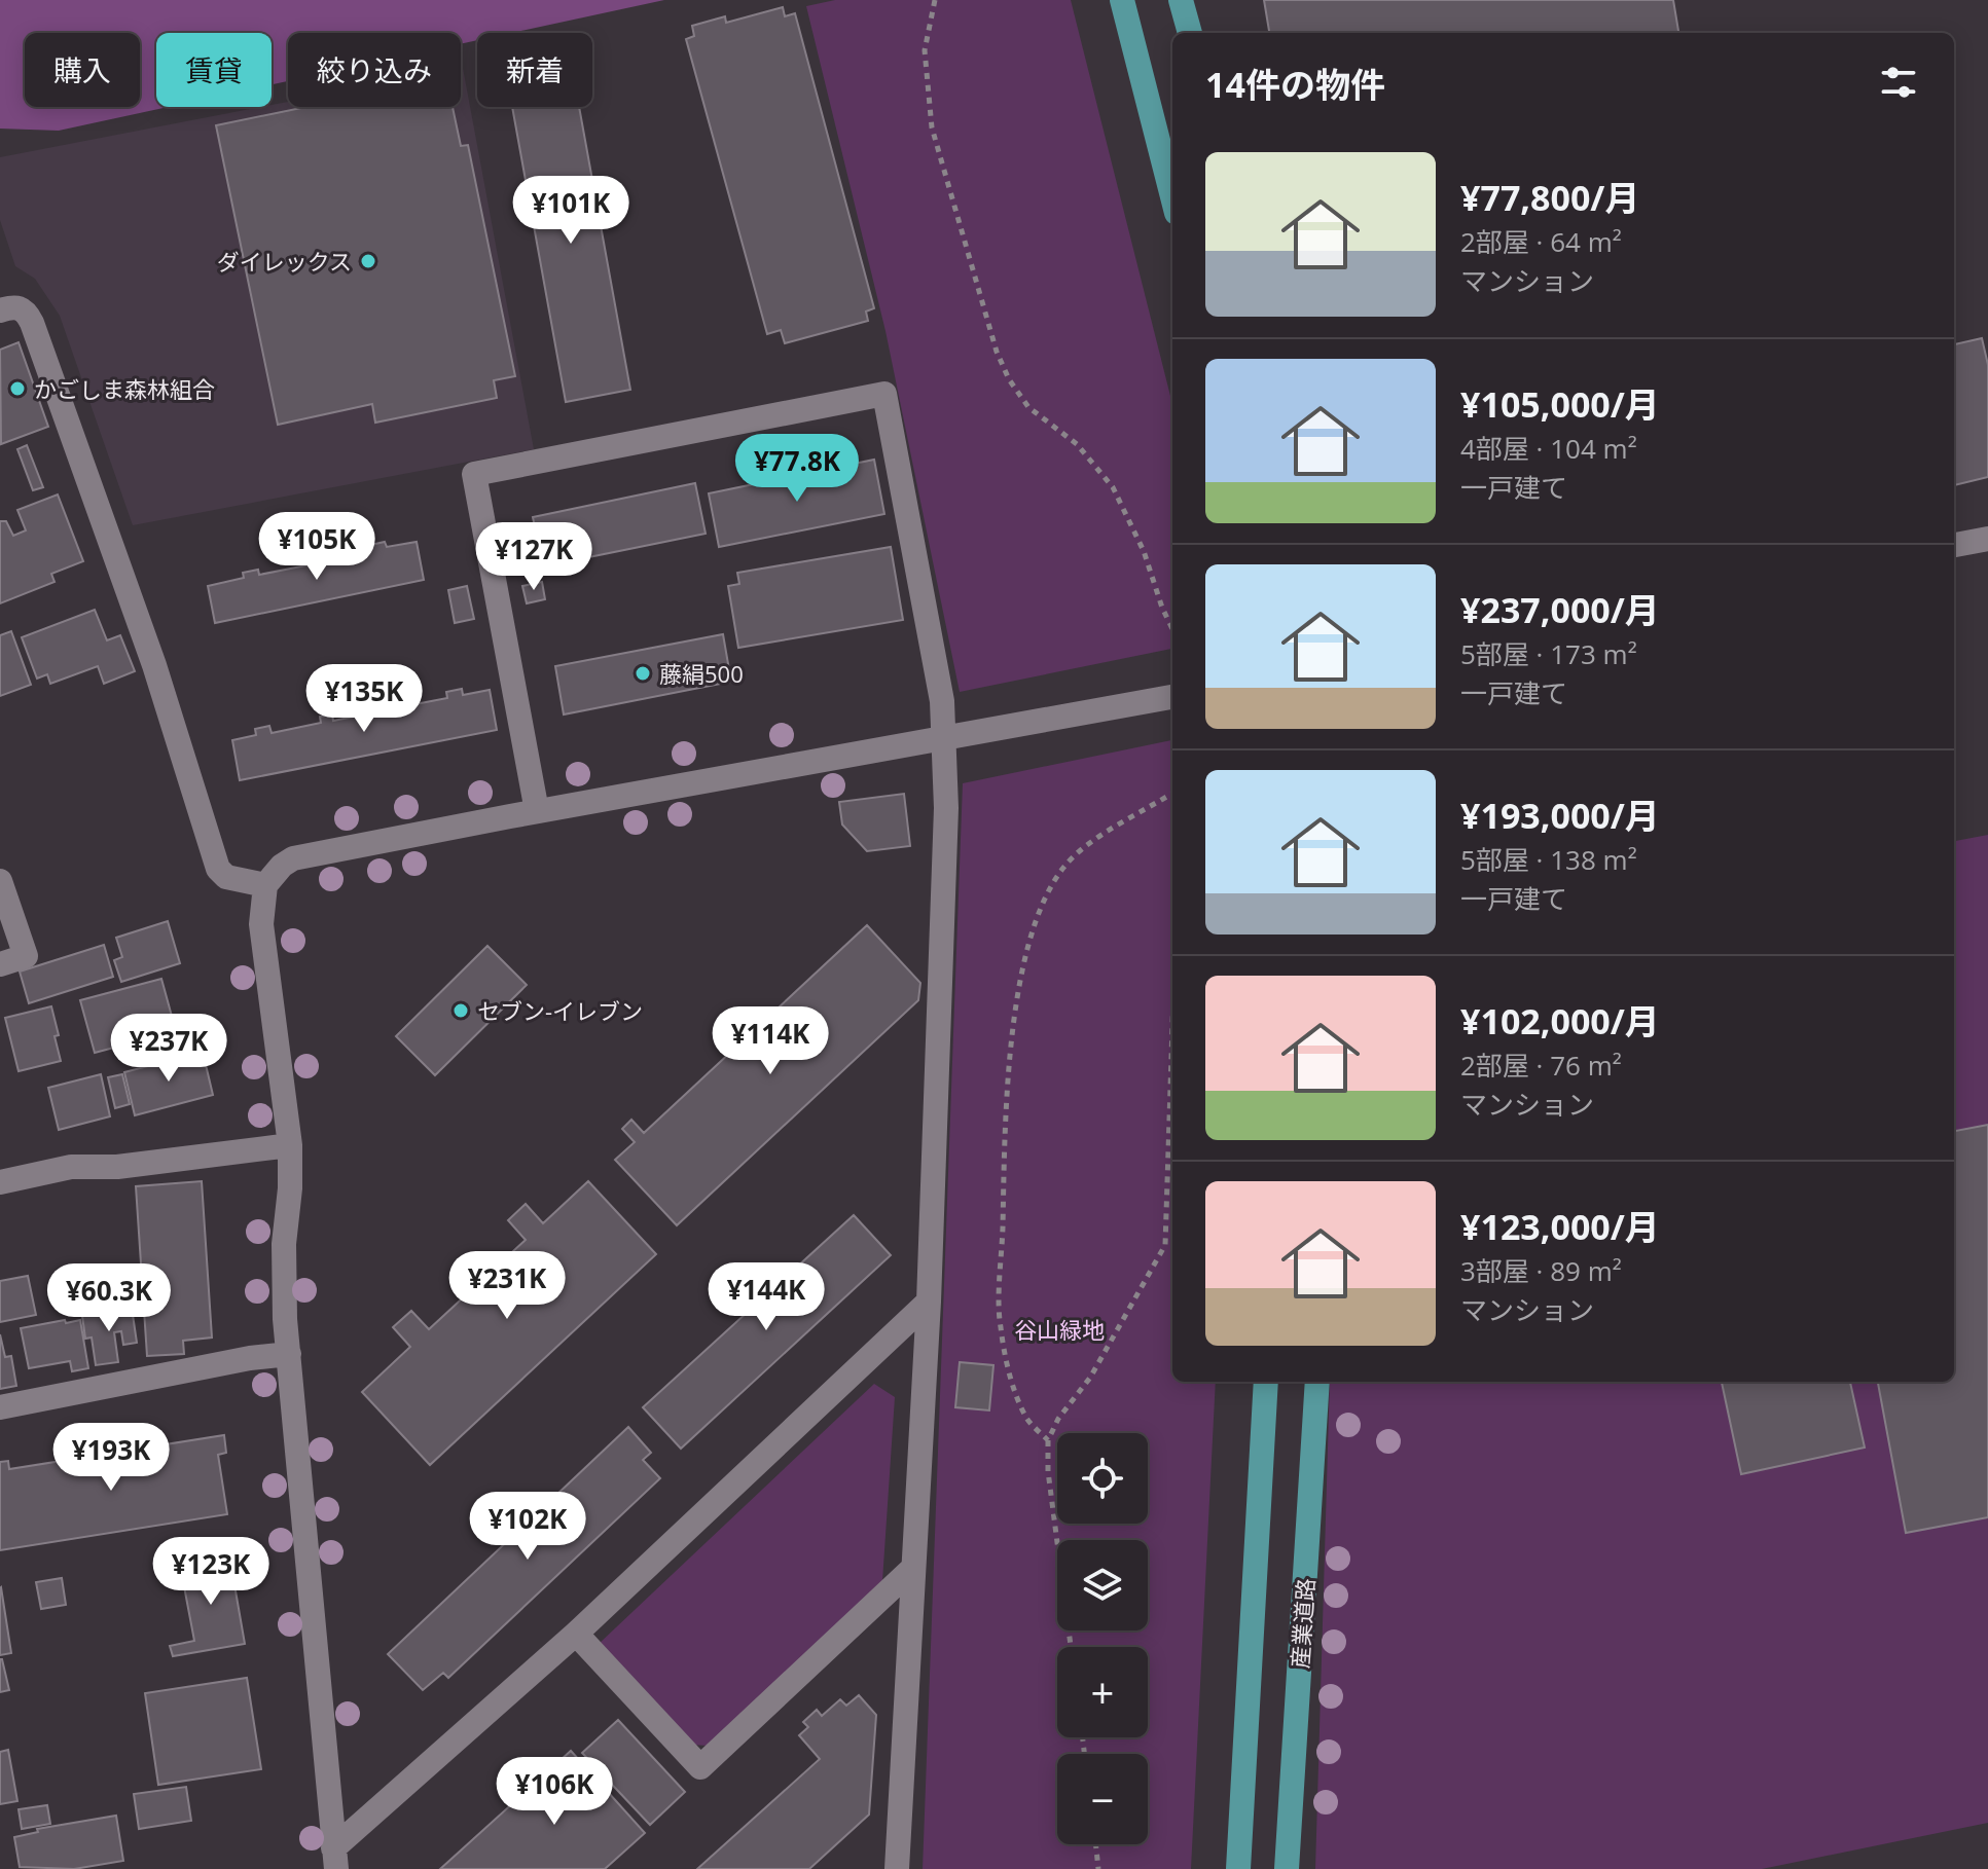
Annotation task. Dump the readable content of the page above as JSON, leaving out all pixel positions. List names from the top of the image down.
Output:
{
  "streets": {
    "main road": ["産業道路"]
  },
  "parks": ["谷山緑地"],
  "places": [
    "ダイレックス",
    "かごしま森林組合",
    "藤絹500",
    "セブン-イレブン"
  ],
  "page": {
    "chip": [
      "購入",
      "賃貸",
      "絞り込み",
      "新着"
    ],
    "heading": "14件の物件",
    "list": [
      {
        "name": "¥77,800/月",
        "note": "2部屋 · 64 m² · マンション"
      },
      {
        "name": "¥105,000/月",
        "note": "4部屋 · 104 m² · 一戸建て"
      },
      {
        "name": "¥237,000/月",
        "note": "5部屋 · 173 m² · 一戸建て"
      },
      {
        "name": "¥193,000/月",
        "note": "5部屋 · 138 m² · 一戸建て"
      },
      {
        "name": "¥102,000/月",
        "note": "2部屋 · 76 m² · マンション"
      },
      {
        "name": "¥123,000/月",
        "note": "3部屋 · 89 m² · マンション"
      }
    ],
    "price": [
      "¥101K",
      "¥77.8K",
      "¥105K",
      "¥127K",
      "¥135K",
      "¥114K",
      "¥237K",
      "¥231K",
      "¥144K",
      "¥60.3K",
      "¥193K",
      "¥102K",
      "¥123K",
      "¥106K"
    ],
    "map_buttons": ["+", "−"]
  }
}
